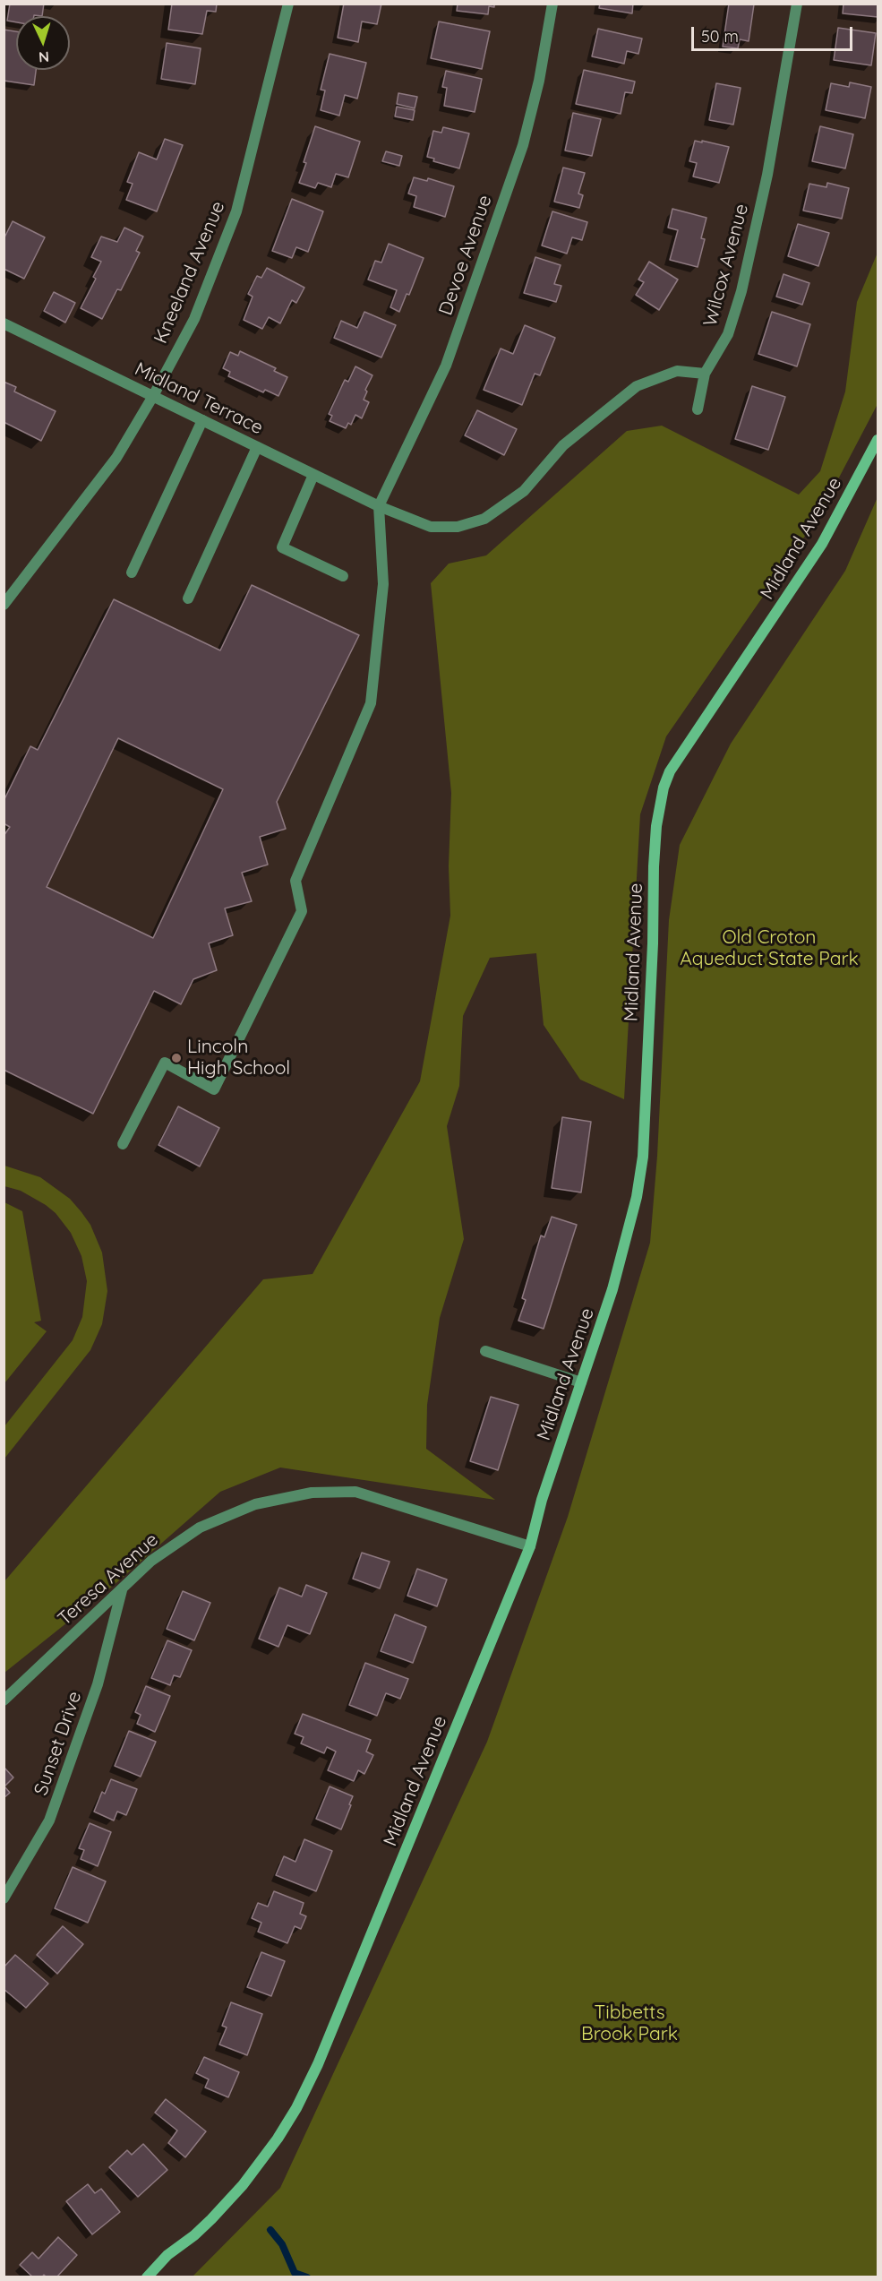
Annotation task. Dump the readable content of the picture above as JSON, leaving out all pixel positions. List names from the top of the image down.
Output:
{
  "streets": {
    "street": [
      "Devoe Avenue",
      "Wilcox Avenue",
      "Kneeland Avenue",
      "Midland Terrace",
      "Midland Avenue",
      "Teresa Avenue",
      "Sunset Drive"
    ]
  },
  "crossings": [
    ["Devoe Avenue", "Midland Terrace"],
    ["Kneeland Avenue", "Midland Terrace"],
    ["Midland Avenue", "Teresa Avenue"],
    ["Teresa Avenue", "Sunset Drive"]
  ],
  "parks": ["Old Croton Aqueduct State Park", "Tibbetts Brook Park"],
  "places": ["Lincoln High School"],
  "scale_bar": "50 m",
  "north": "bottom"
}
